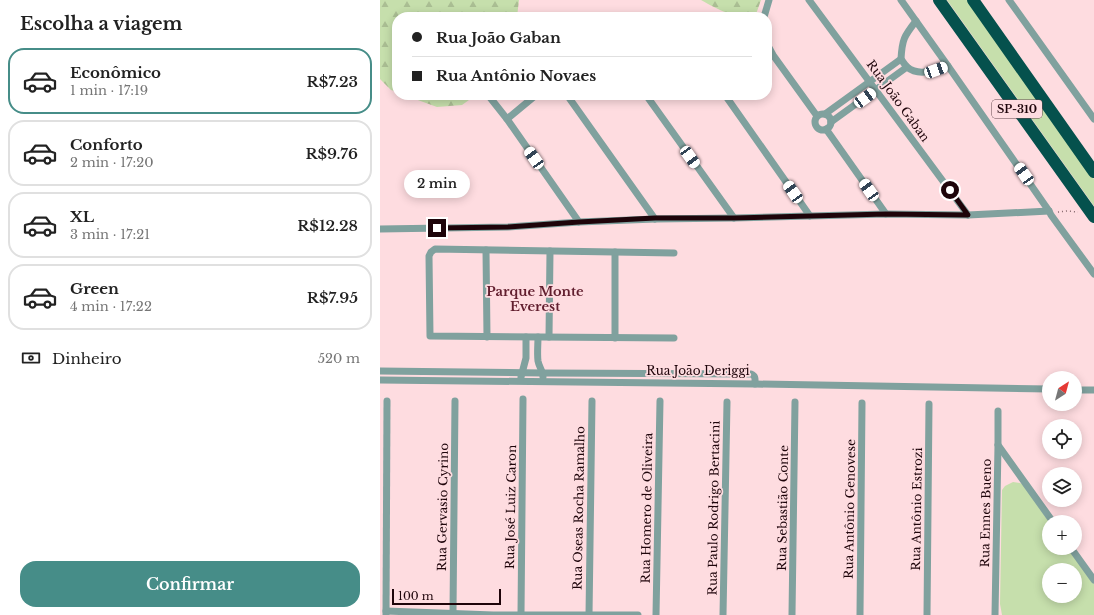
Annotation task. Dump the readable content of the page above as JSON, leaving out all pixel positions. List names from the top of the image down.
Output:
{
  "streets": {
    "highway": ["SP-310"],
    "street": [
      "Rua João Gaban",
      "Rua João Deriggi",
      "Rua Gervasio Cyrino",
      "Rua José Luiz Caron",
      "Rua Oseas Rocha Ramalho",
      "Rua Homero de Oliveira",
      "Rua Paulo Rodrigo Bertacini",
      "Rua Sebastião Conte",
      "Rua Antônio Genovese",
      "Rua Antônio Estrozi",
      "Rua Ennes Bueno"
    ]
  },
  "districts": ["Parque Monte Everest"],
  "scale_bar": "100 m",
  "north": "top right",
  "page": {
    "heading": "Escolha a viagem",
    "banner": ["Rua João Gaban", "Rua Antônio Novaes"],
    "list": [
      {
        "name": "Econômico",
        "note": "1 min · 17:19",
        "value": "R$7.23"
      },
      {
        "name": "Conforto",
        "note": "2 min · 17:20",
        "value": "R$9.76"
      },
      {
        "name": "XL",
        "note": "3 min · 17:21",
        "value": "R$12.28"
      },
      {
        "name": "Green",
        "note": "4 min · 17:22",
        "value": "R$7.95"
      }
    ],
    "bubble": "2 min",
    "pay": ["Dinheiro", "520 m"],
    "map_buttons": ["+", "−"],
    "buttons": "Confirmar",
    "scale": "100 m"
  }
}
